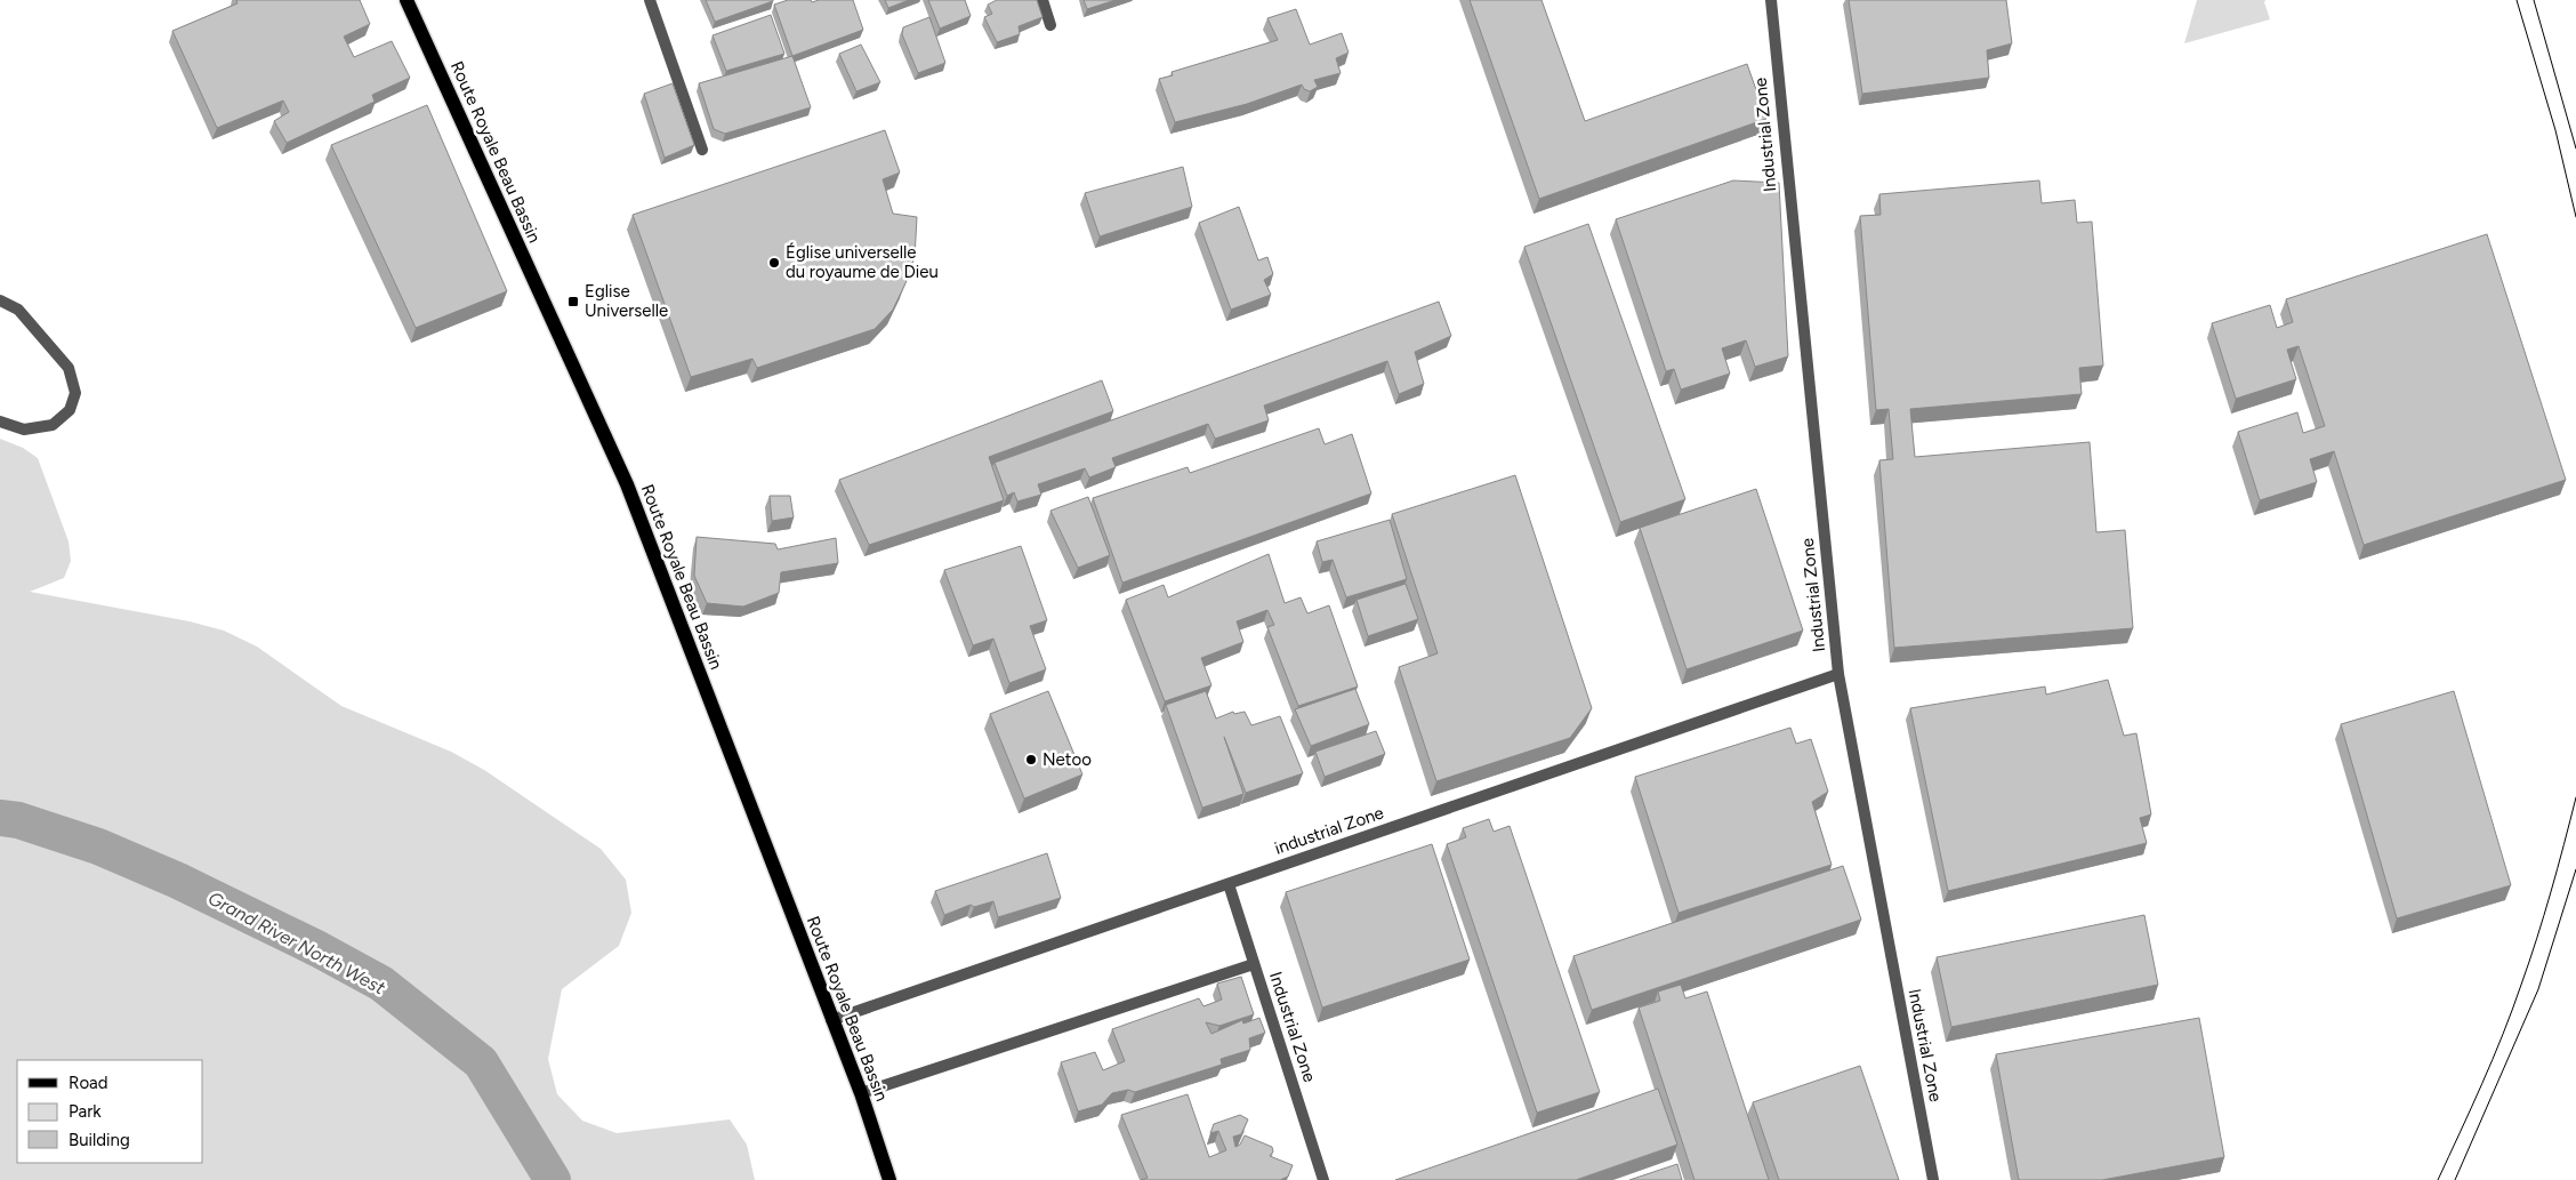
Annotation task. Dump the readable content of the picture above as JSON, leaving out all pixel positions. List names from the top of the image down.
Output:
{
  "streets": {
    "main road": ["Route Royale Beau Bassin"],
    "street": ["Industrial Zone", "industrial Zone"]
  },
  "crossings": [
    ["Industrial Zone", "industrial Zone"],
    ["Route Royale Beau Bassin", "industrial Zone"]
  ],
  "water": ["Grand River North West"],
  "places": {
    "other": ["Église universelle du royaume de Dieu", "Netoo"],
    "transit": ["Eglise Universelle"]
  },
  "legend": ["Road", "Park", "Building"]
}
